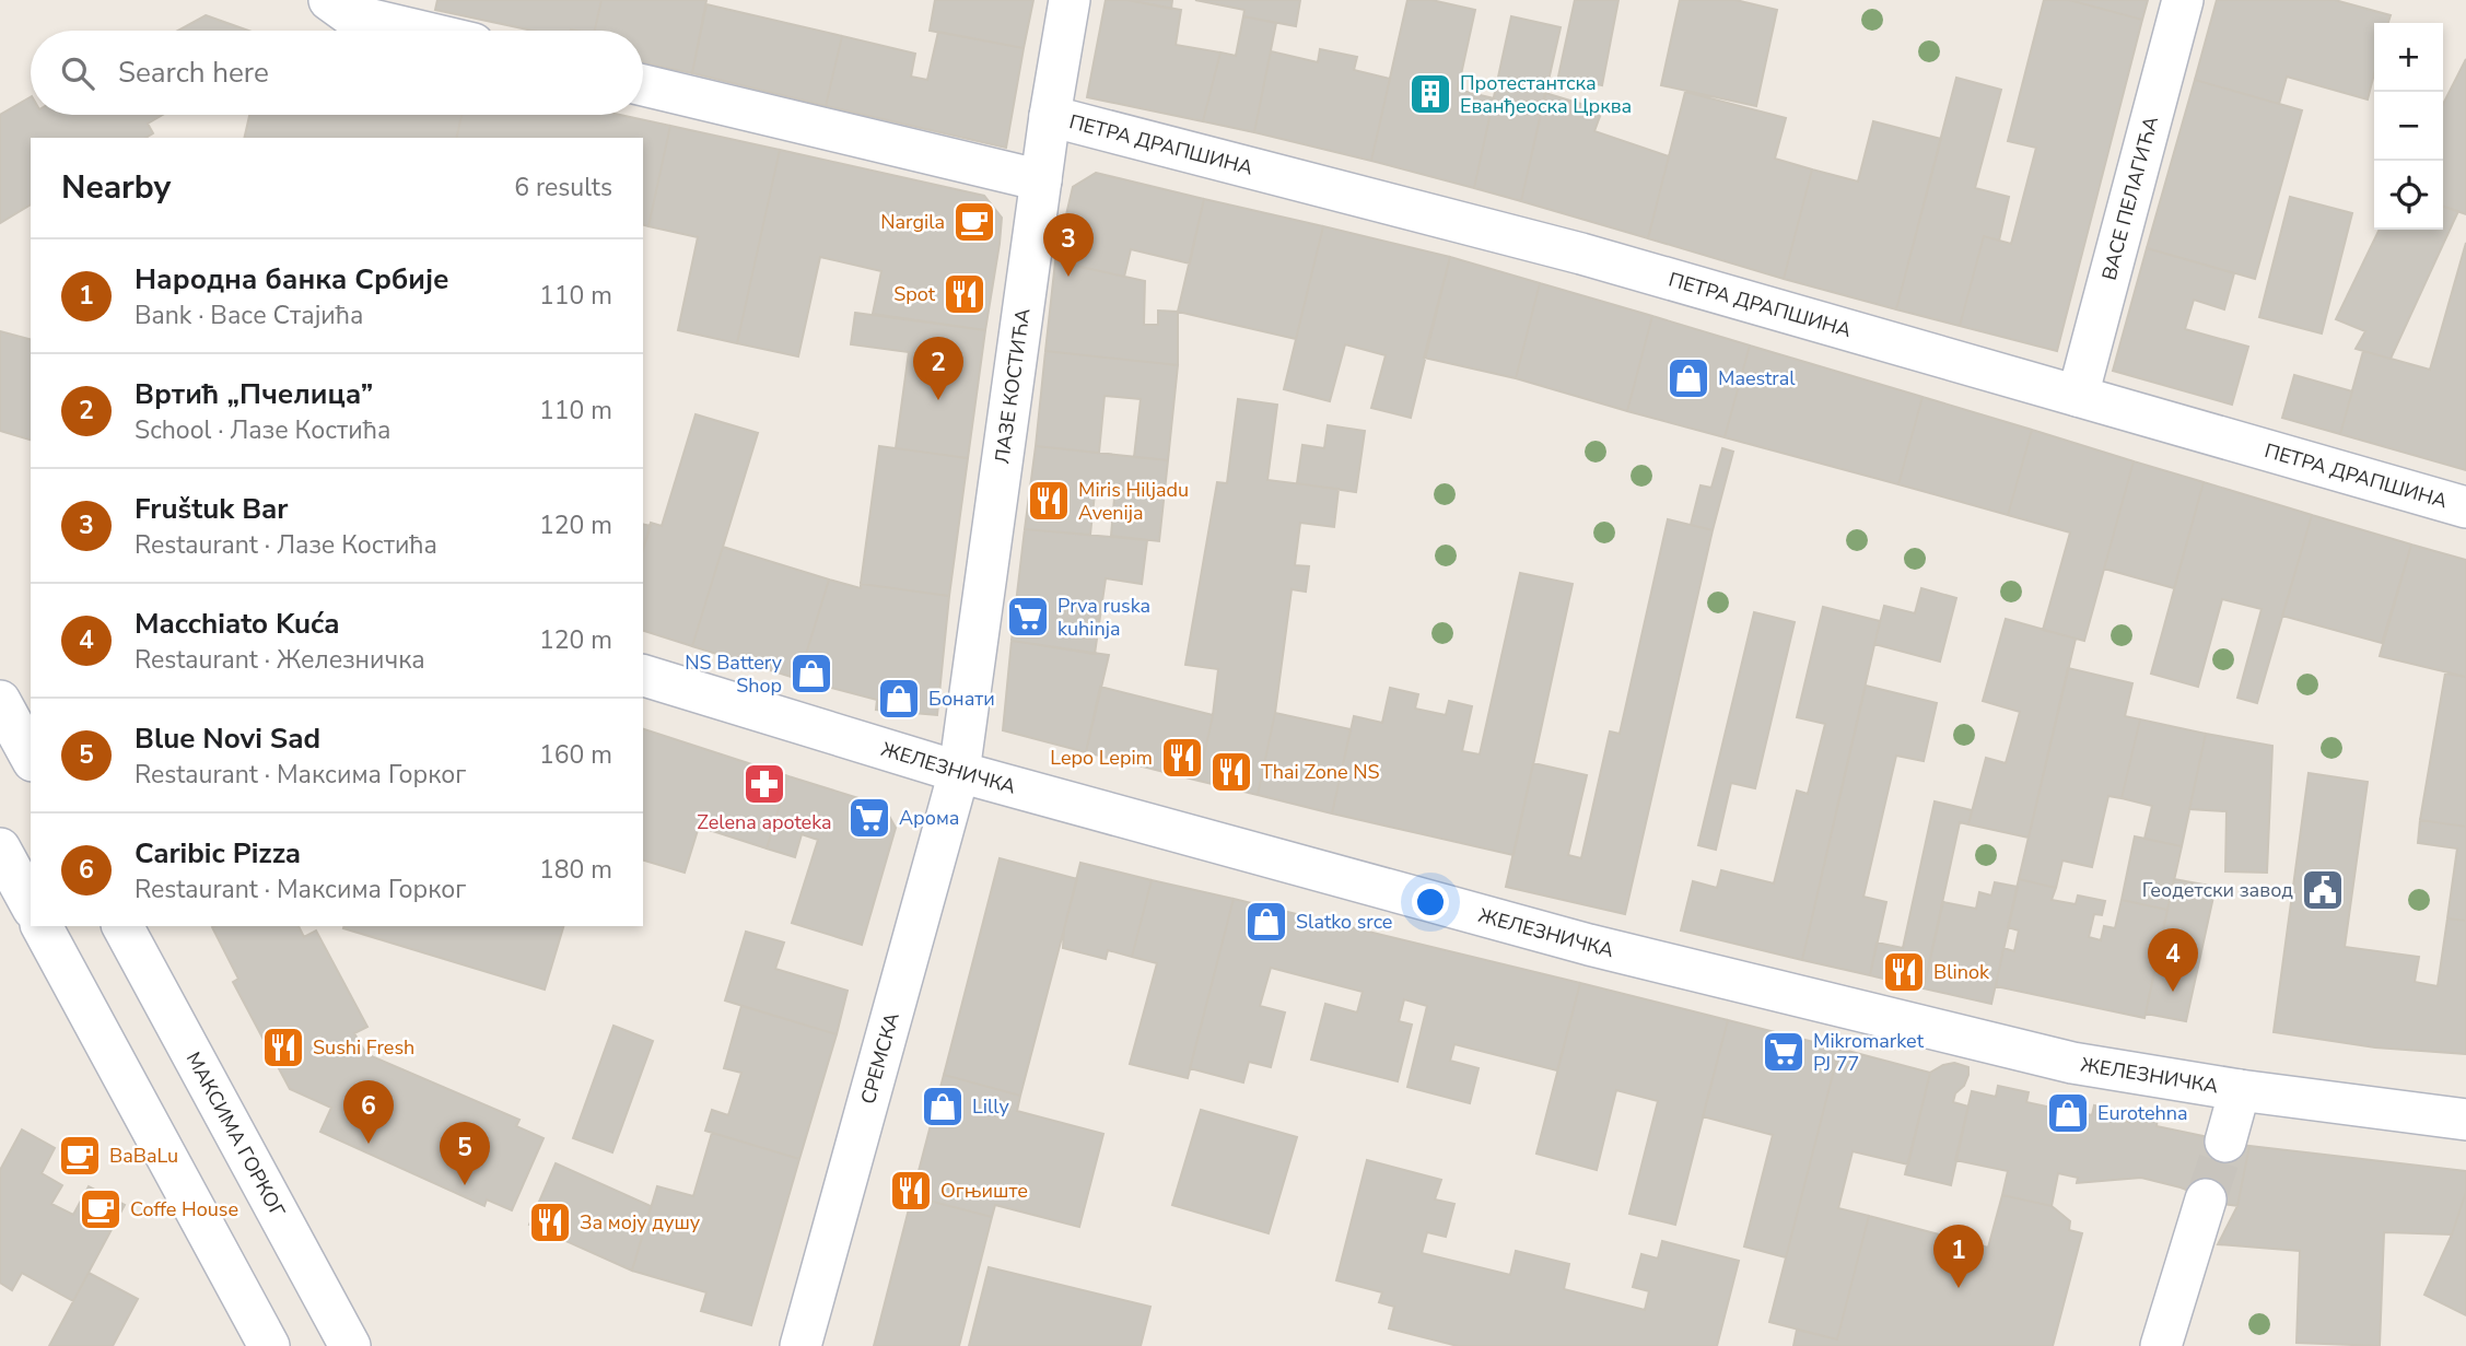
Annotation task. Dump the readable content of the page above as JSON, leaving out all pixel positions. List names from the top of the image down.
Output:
{
  "streets": {
    "street": [
      "ПЕТРА ДРАПШИНА",
      "ВАСЕ ПЕЛАГИЋА",
      "ЛАЗЕ КОСТИЋА",
      "ЖЕЛЕЗНИЧКА",
      "СРЕМСКА",
      "МАКСИМА ГОРКОГ"
    ]
  },
  "crossings": [
    ["ПЕТРА ДРАПШИНА", "ВАСЕ ПЕЛАГИЋА"],
    ["ПЕТРА ДРАПШИНА", "ЛАЗЕ КОСТИЋА"],
    ["ЛАЗЕ КОСТИЋА", "ЖЕЛЕЗНИЧКА"],
    ["ЛАЗЕ КОСТИЋА", "СРЕМСКА"],
    ["ЖЕЛЕЗНИЧКА", "СРЕМСКА"]
  ],
  "places": {
    "building": ["Протестантска Еванђеоска Црква"],
    "cafe": ["Nargila", "BaBaLu", "Coffe House"],
    "restaurant": [
      "Spot",
      "Miris Hiljadu Avenija",
      "Lepo Lepim",
      "Thai Zone NS",
      "Blinok",
      "Sushi Fresh",
      "Огњиште",
      "За моју душу"
    ],
    "shop": [
      "Maestral",
      "NS Battery Shop",
      "Бонати",
      "Slatko srce",
      "Lilly",
      "Eurotehna"
    ],
    "supermarket": ["Prva ruska kuhinja", "Арома", "Mikromarket PJ 77"],
    "pharmacy": ["Zelena apoteka"],
    "public building": ["Геодетски завод"]
  },
  "page": {
    "map_buttons": ["+", "−"],
    "search": "Search here",
    "heading": ["Nearby", "6 results"],
    "pins": [
      "3",
      "2",
      "4",
      "6",
      "5",
      "1"
    ],
    "list": [
      {
        "mark": "1",
        "name": "Народна банка Србије",
        "note": "Bank · Васе Стајића",
        "value": "110 m"
      },
      {
        "mark": "2",
        "name": "Вртић „Пчелица”",
        "note": "School · Лазе Костића",
        "value": "110 m"
      },
      {
        "mark": "3",
        "name": "Fruštuk Bar",
        "note": "Restaurant · Лазе Костића",
        "value": "120 m"
      },
      {
        "mark": "4",
        "name": "Macchiato Kuća",
        "note": "Restaurant · Железничка",
        "value": "120 m"
      },
      {
        "mark": "5",
        "name": "Blue Novi Sad",
        "note": "Restaurant · Максима Горког",
        "value": "160 m"
      },
      {
        "mark": "6",
        "name": "Caribic Pizza",
        "note": "Restaurant · Максима Горког",
        "value": "180 m"
      }
    ]
  }
}
